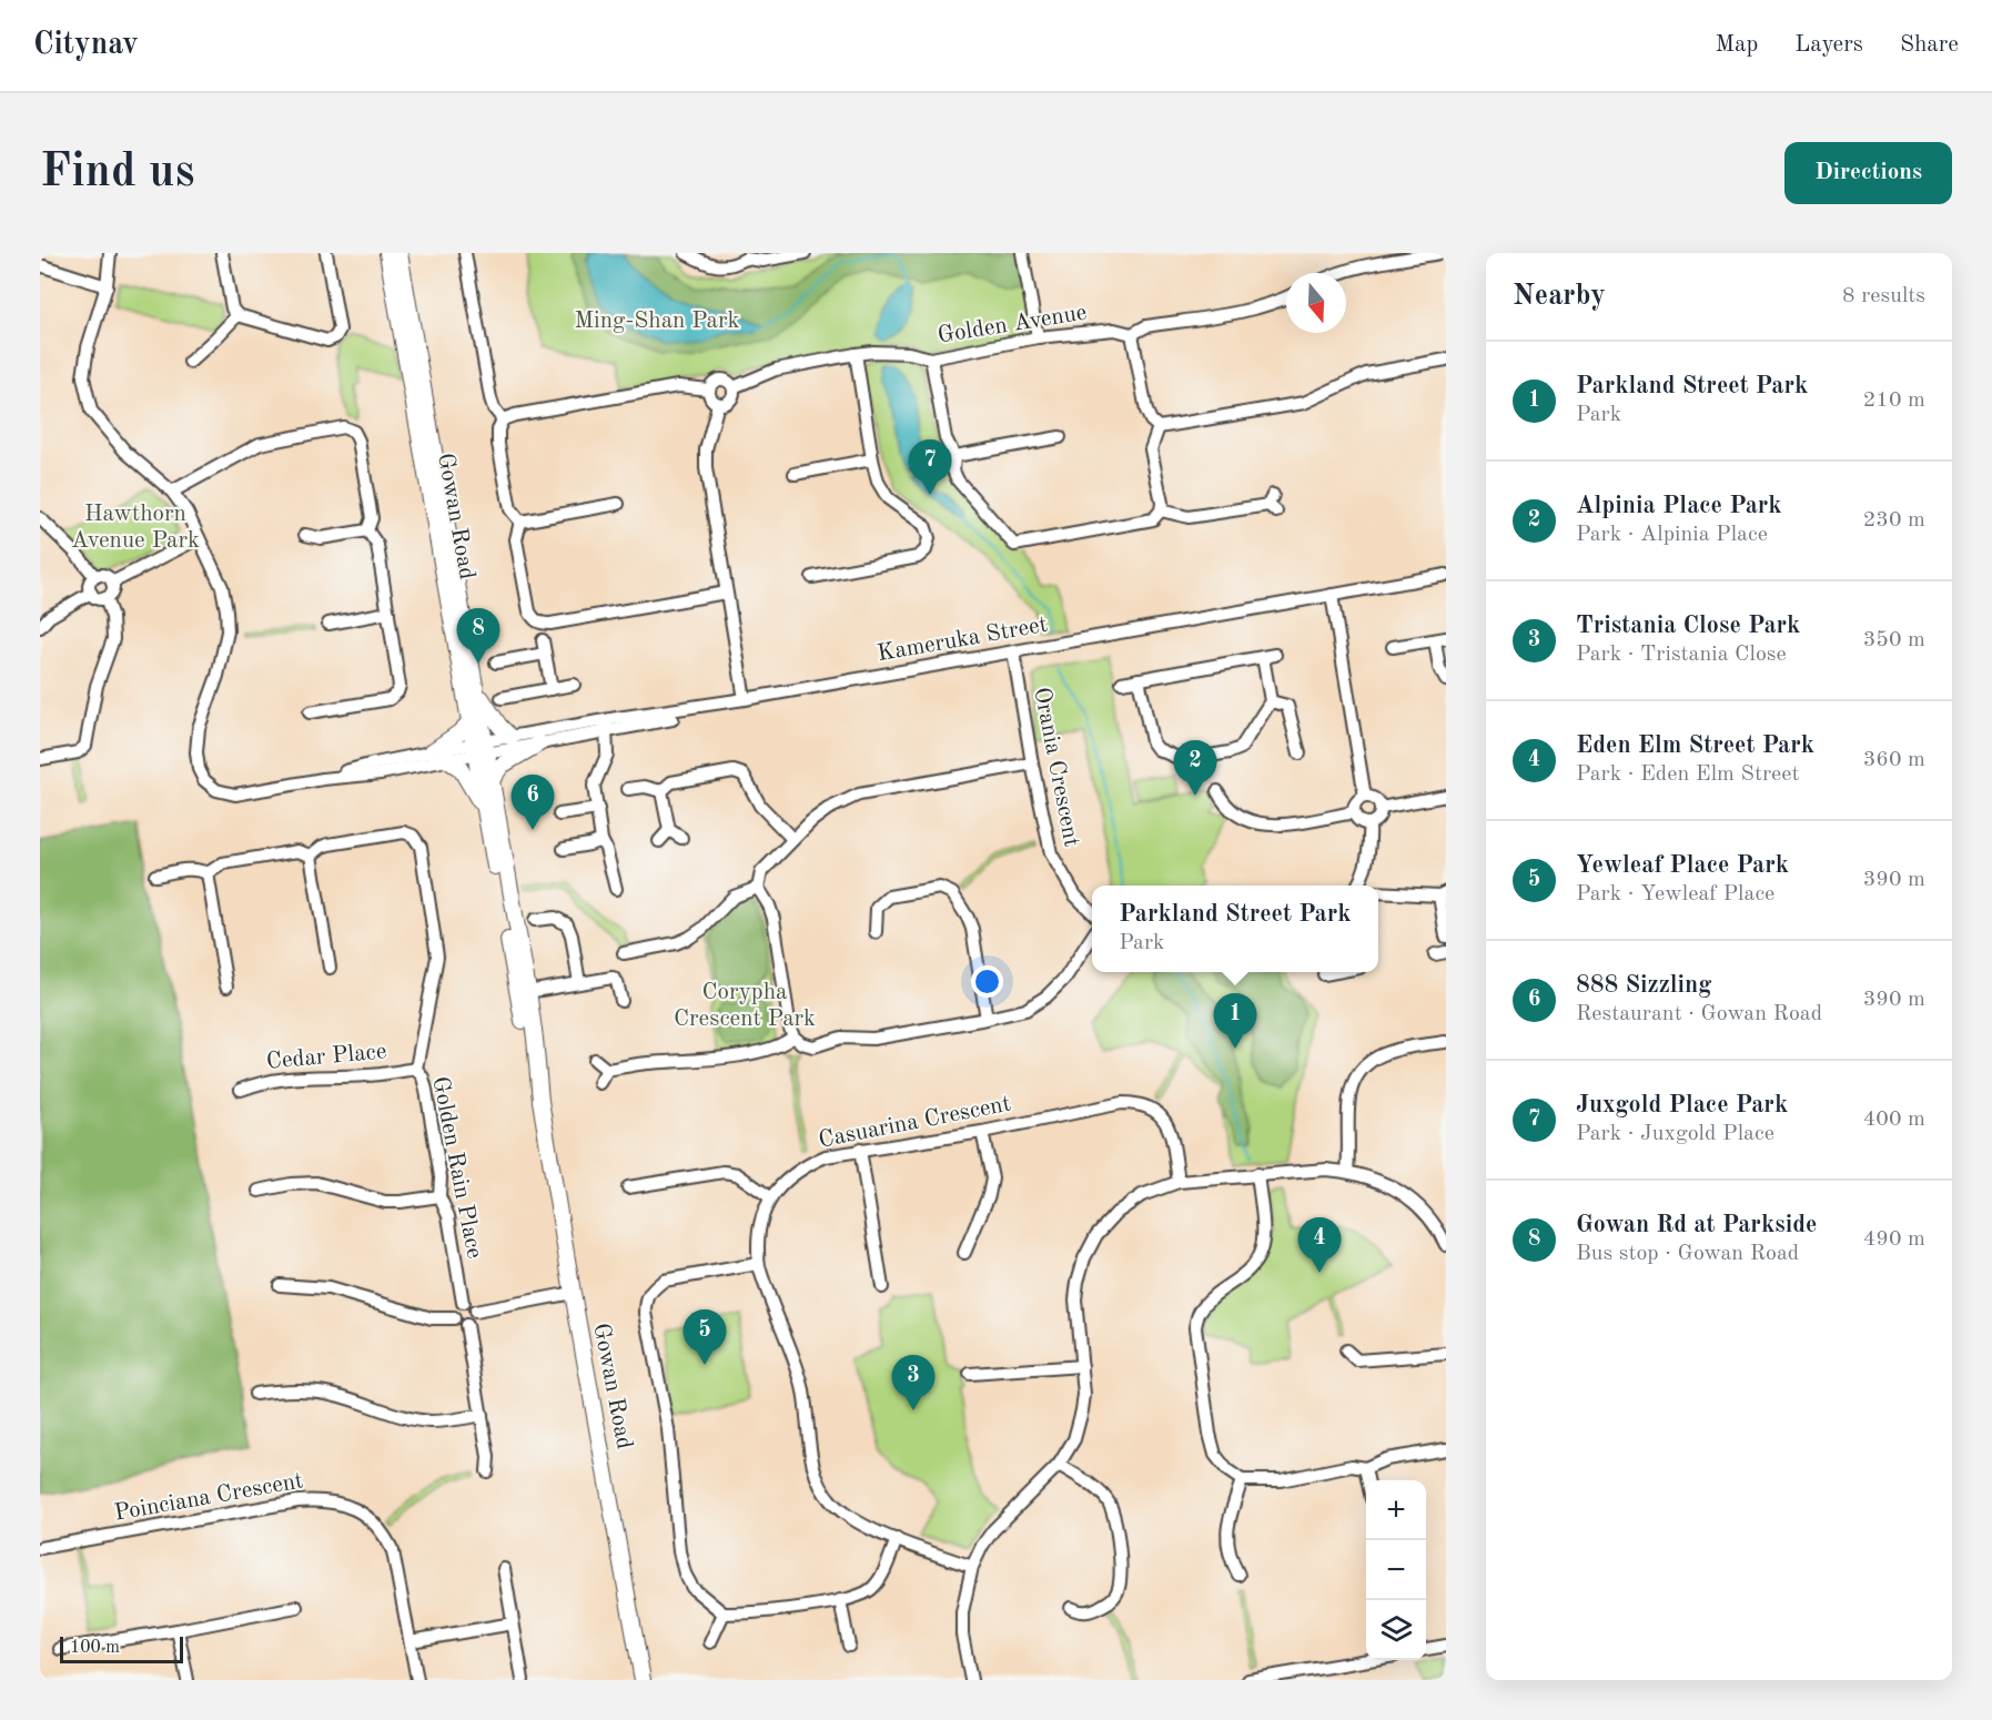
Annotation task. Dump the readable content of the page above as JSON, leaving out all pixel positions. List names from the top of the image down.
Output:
{
  "streets": {
    "main road": ["Gowan Road"],
    "street": [
      "Golden Avenue",
      "Kameruka Street",
      "Orania Crescent",
      "Cedar Place",
      "Casuarina Crescent",
      "Golden Rain Place",
      "Poinciana Crescent"
    ]
  },
  "crossings": [
    ["Gowan Road", "Kameruka Street"],
    ["Kameruka Street", "Orania Crescent"],
    ["Cedar Place", "Golden Rain Place"]
  ],
  "parks": ["Ming-Shan Park", "Hawthorn Avenue Park", "Corypha Crescent Park"],
  "scale_bar": "100 m",
  "north": "bottom",
  "page": {
    "header": "Citynav",
    "nav": ["Map", "Layers", "Share"],
    "buttons": "Directions",
    "title": "Find us",
    "heading": ["Nearby", "8 results"],
    "list": [
      {
        "mark": "1",
        "name": "Parkland Street Park",
        "note": "Park",
        "value": "210 m"
      },
      {
        "mark": "2",
        "name": "Alpinia Place Park",
        "note": "Park · Alpinia Place",
        "value": "230 m"
      },
      {
        "mark": "3",
        "name": "Tristania Close Park",
        "note": "Park · Tristania Close",
        "value": "350 m"
      },
      {
        "mark": "4",
        "name": "Eden Elm Street Park",
        "note": "Park · Eden Elm Street",
        "value": "360 m"
      },
      {
        "mark": "5",
        "name": "Yewleaf Place Park",
        "note": "Park · Yewleaf Place",
        "value": "390 m"
      },
      {
        "mark": "6",
        "name": "888 Sizzling",
        "note": "Restaurant · Gowan Road",
        "value": "390 m"
      },
      {
        "mark": "7",
        "name": "Juxgold Place Park",
        "note": "Park · Juxgold Place",
        "value": "400 m"
      },
      {
        "mark": "8",
        "name": "Gowan Rd at Parkside",
        "note": "Bus stop · Gowan Road",
        "value": "490 m"
      }
    ],
    "pins": [
      "7",
      "8",
      "2",
      "6",
      "1",
      "4",
      "5",
      "3"
    ],
    "popup": ["Parkland Street Park", "Park"],
    "map_buttons": ["+", "−"],
    "scale": "100 m"
  }
}
